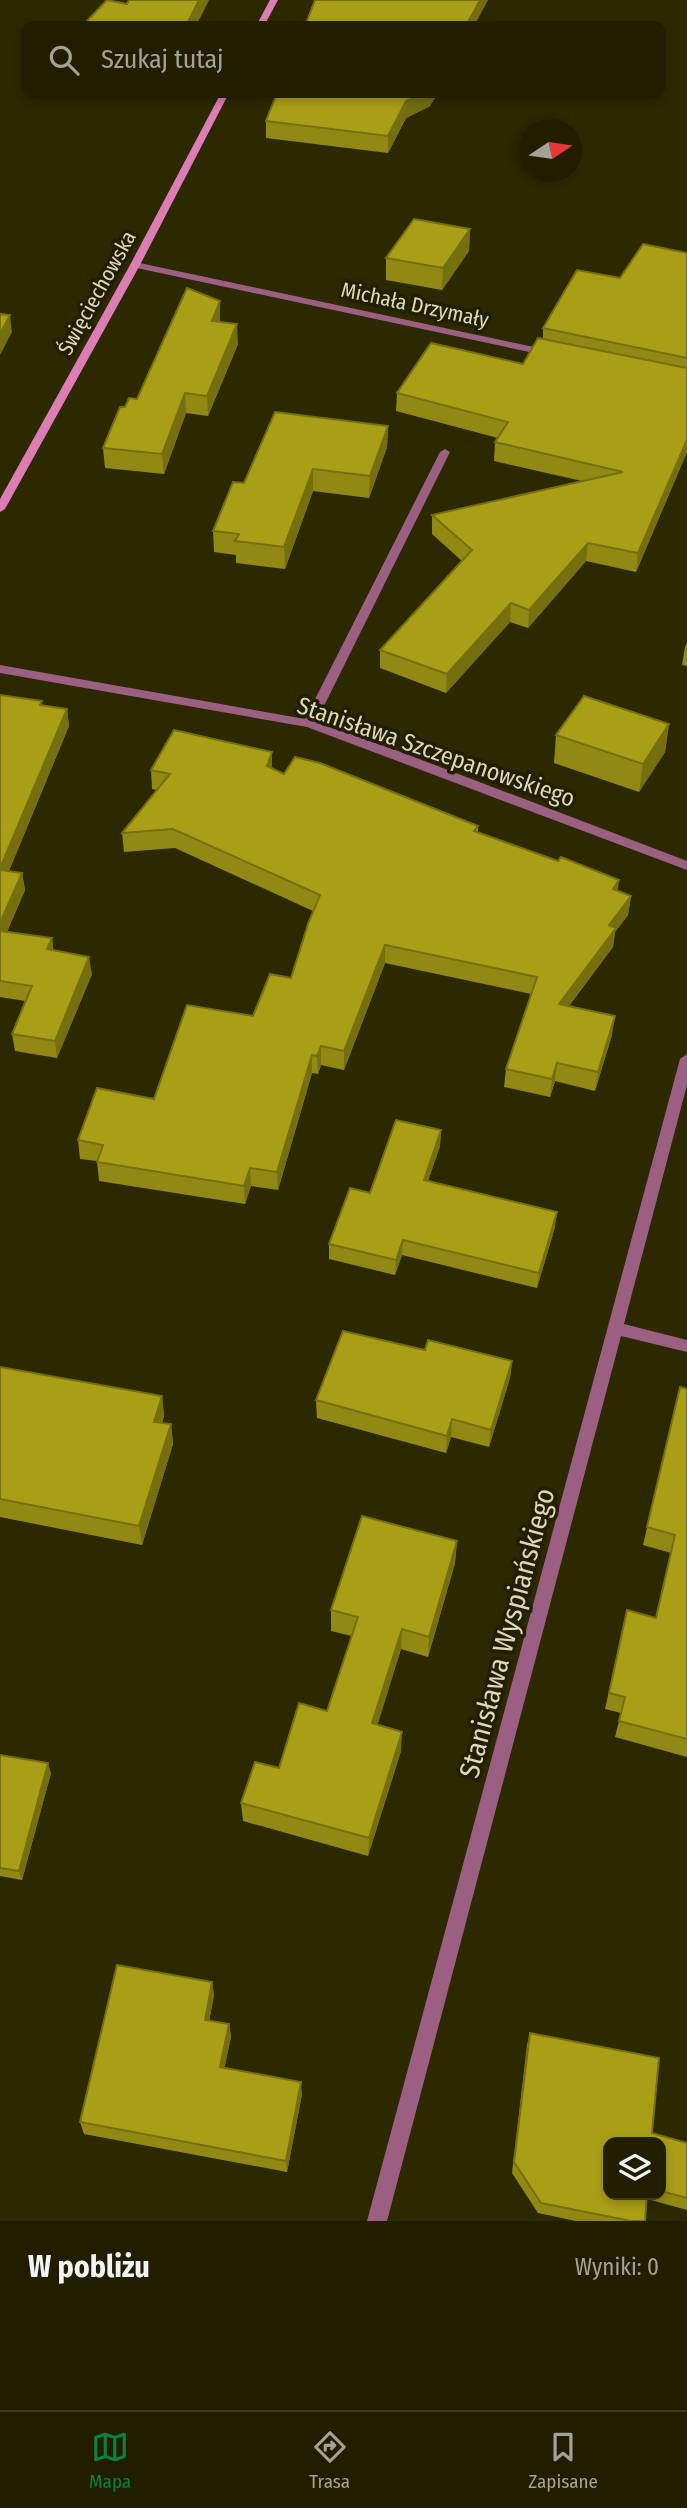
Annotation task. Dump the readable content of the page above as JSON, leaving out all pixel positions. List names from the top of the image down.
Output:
{
  "streets": {
    "street": [
      "Święciechowska",
      "Michała Drzymały",
      "Stanisława Szczepanowskiego",
      "Stanisława Wyspiańskiego"
    ]
  },
  "crossings": [
    ["Święciechowska", "Michała Drzymały"]
  ],
  "north": "right",
  "page": {
    "search": "Szukaj tutaj",
    "heading": ["W pobliżu", "Wyniki: 0"],
    "nav": ["Mapa", "Trasa", "Zapisane"]
  }
}
